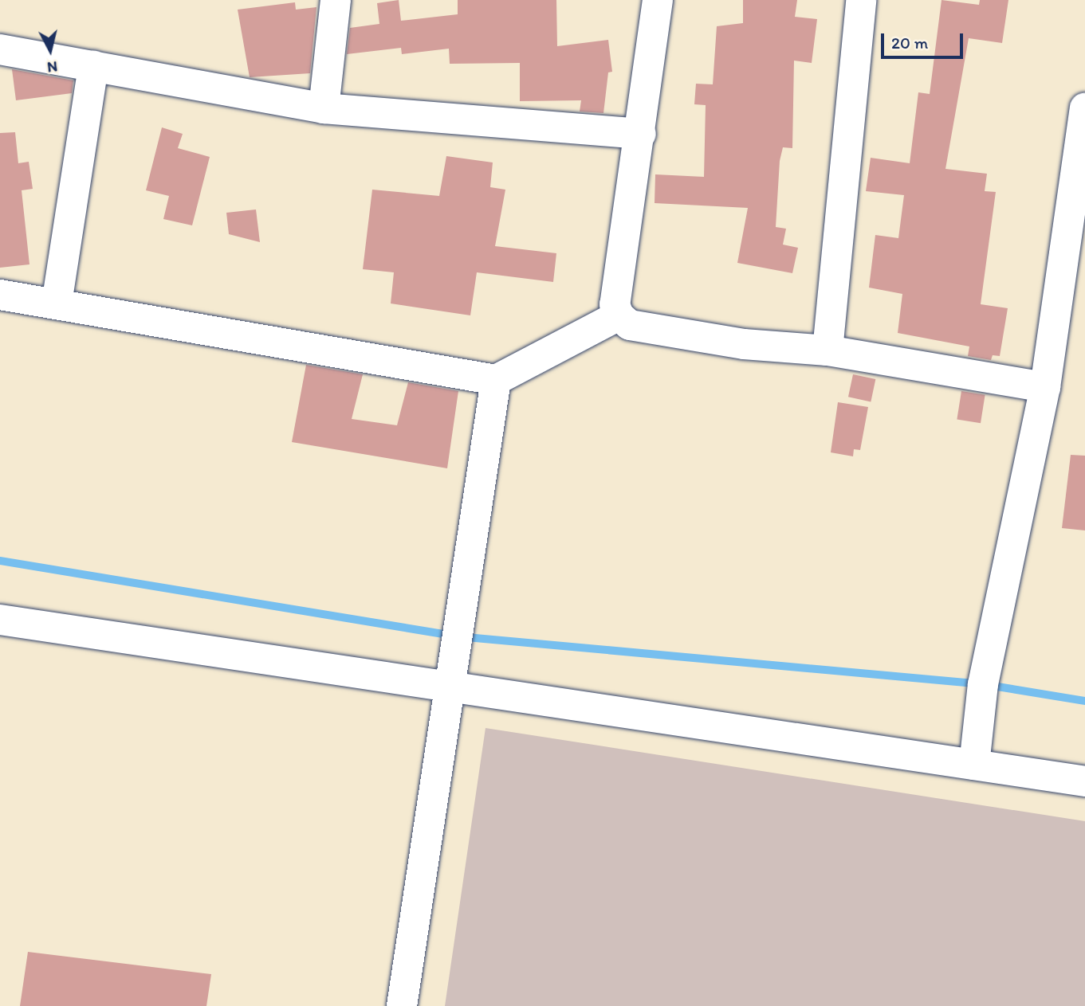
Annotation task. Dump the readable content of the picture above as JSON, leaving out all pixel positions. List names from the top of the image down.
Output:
{
  "scale_bar": "20 m",
  "north": "bottom"
}
